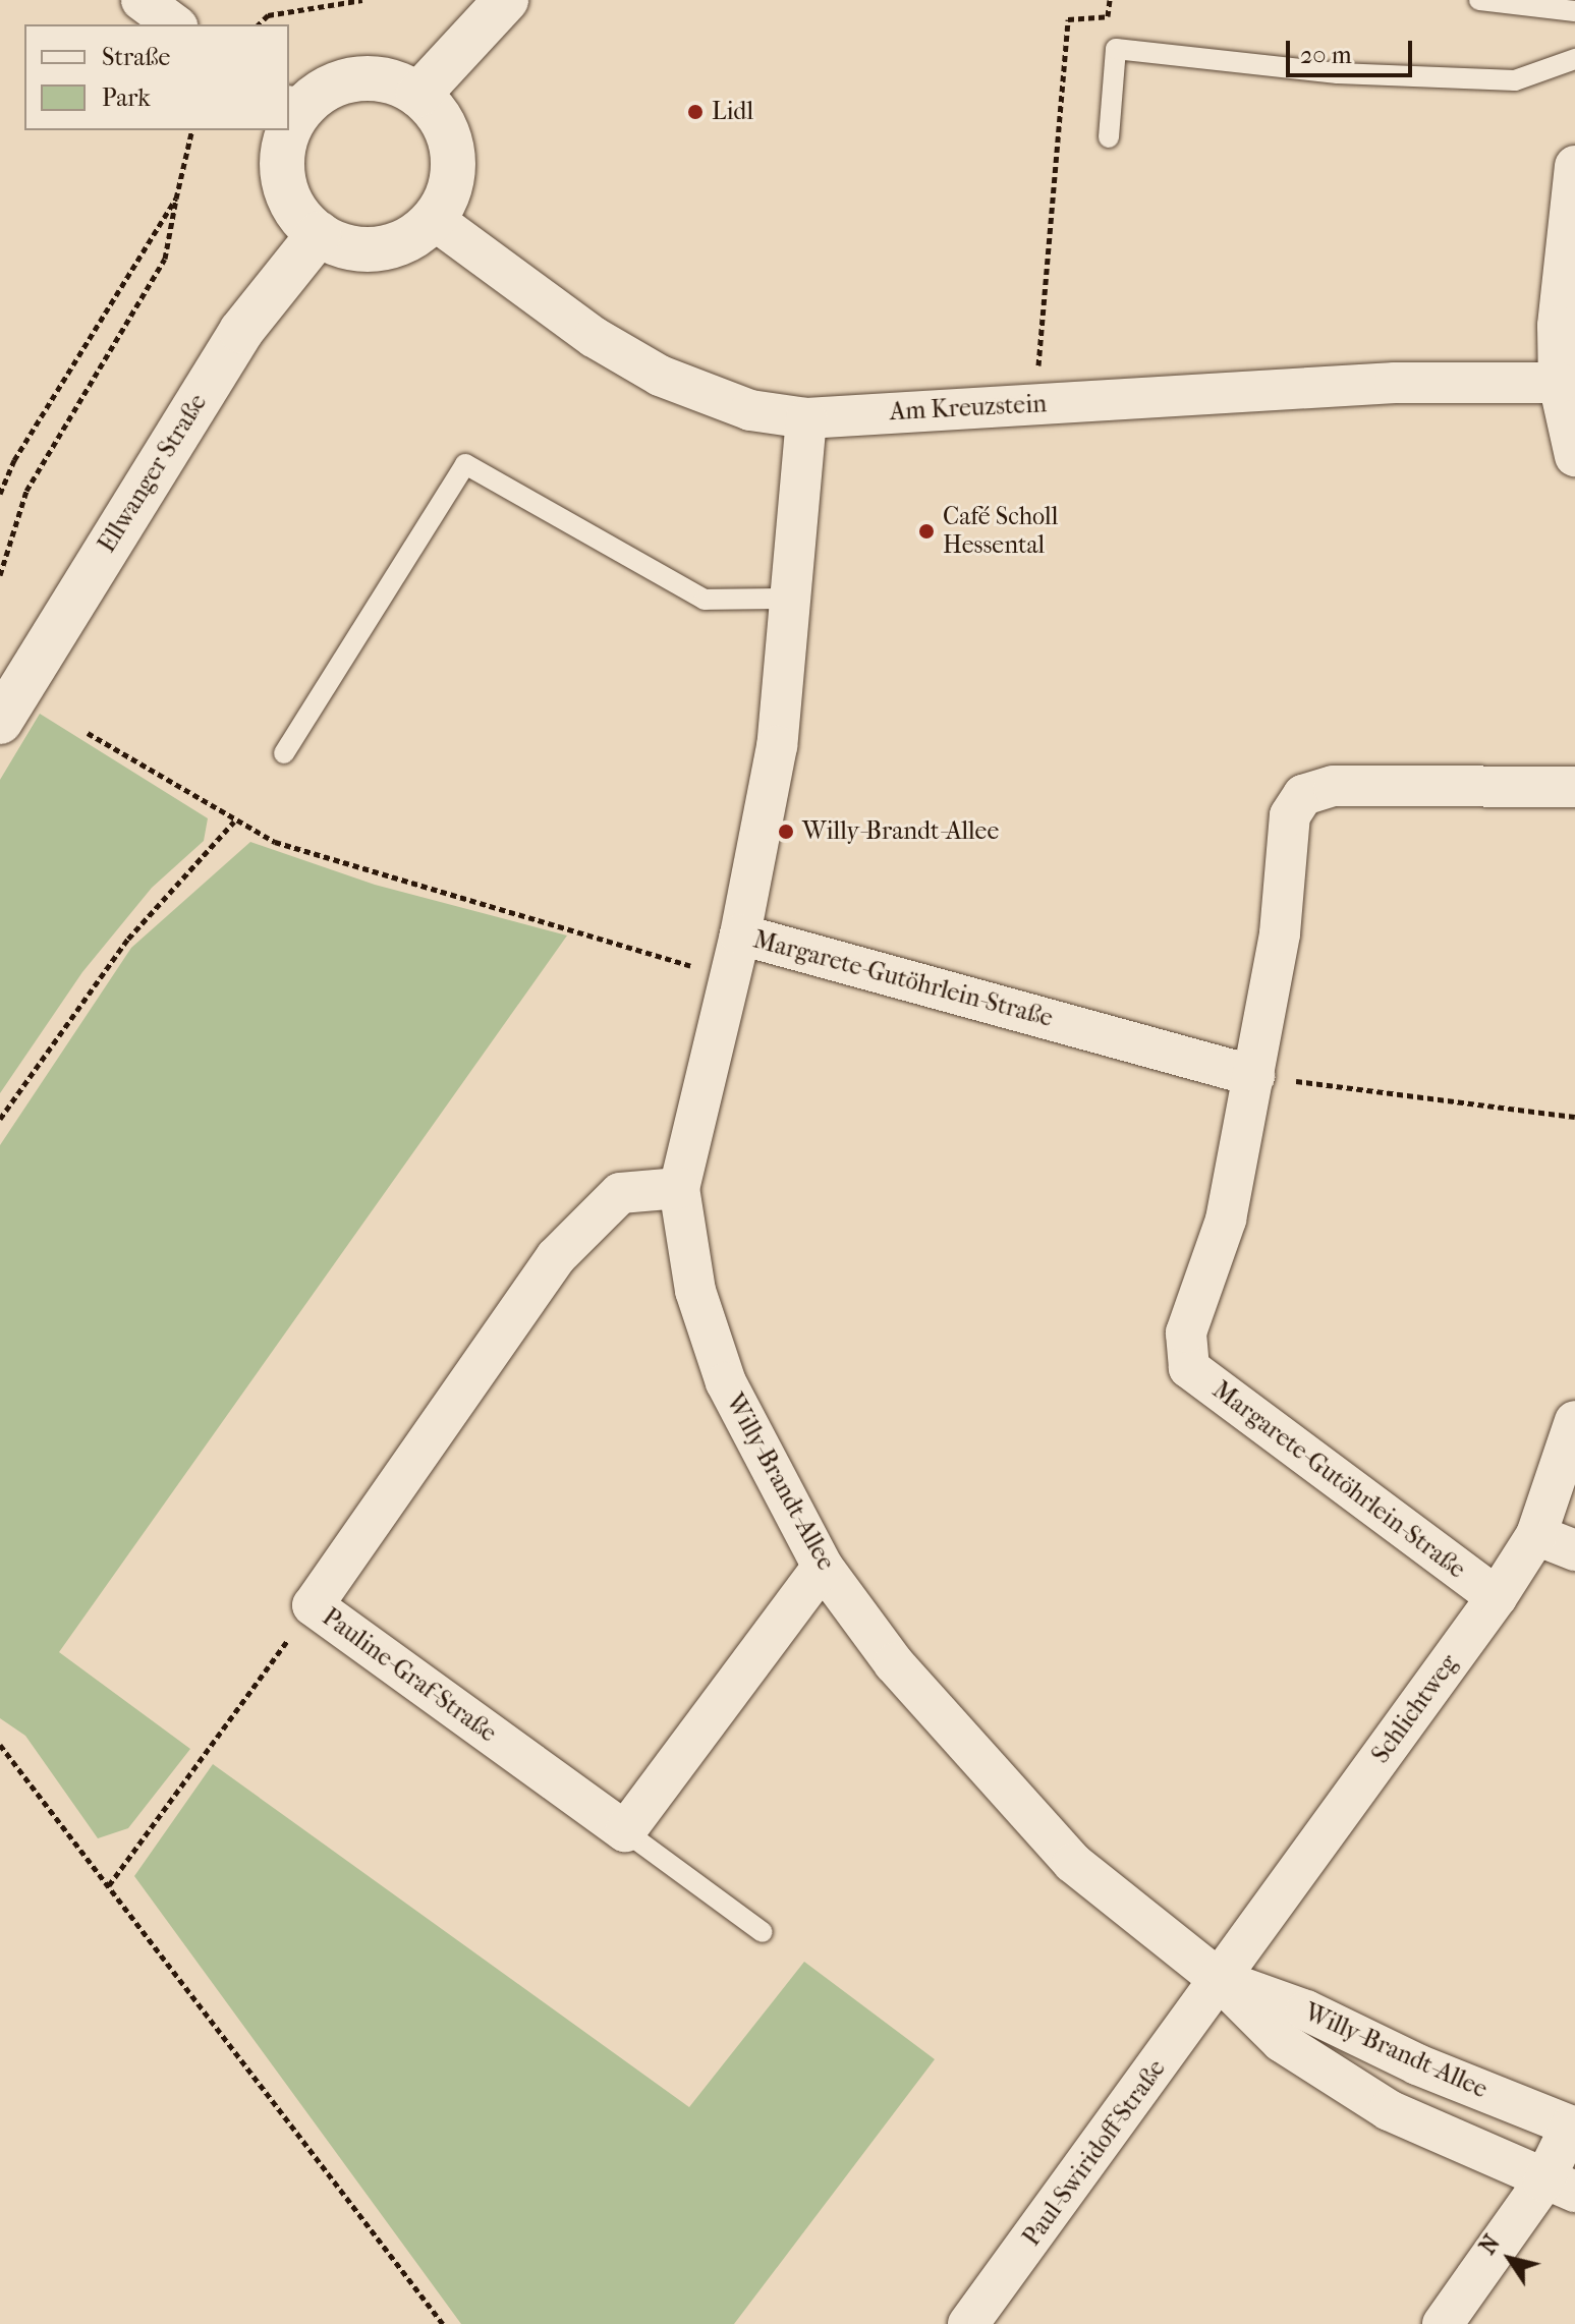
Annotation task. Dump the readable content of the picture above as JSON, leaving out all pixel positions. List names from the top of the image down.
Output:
{
  "streets": {
    "main road": ["Ellwanger Straße"],
    "street": [
      "Am Kreuzstein",
      "Margarete-Gutöhrlein-Straße",
      "Willy-Brandt-Allee",
      "Pauline-Graf-Straße",
      "Schlichtweg",
      "Paul-Swiridoff-Straße"
    ]
  },
  "crossings": [
    ["Am Kreuzstein", "Willy-Brandt-Allee"],
    ["Margarete-Gutöhrlein-Straße", "Willy-Brandt-Allee"],
    ["Margarete-Gutöhrlein-Straße", "Schlichtweg"],
    ["Willy-Brandt-Allee", "Pauline-Graf-Straße"],
    ["Willy-Brandt-Allee", "Schlichtweg"],
    ["Willy-Brandt-Allee", "Paul-Swiridoff-Straße"],
    ["Schlichtweg", "Paul-Swiridoff-Straße"]
  ],
  "places": ["Lidl", "Café Scholl Hessental", "Willy-Brandt-Allee"],
  "legend": ["Straße", "Park"],
  "scale_bar": "20 m",
  "north": "top left"
}
